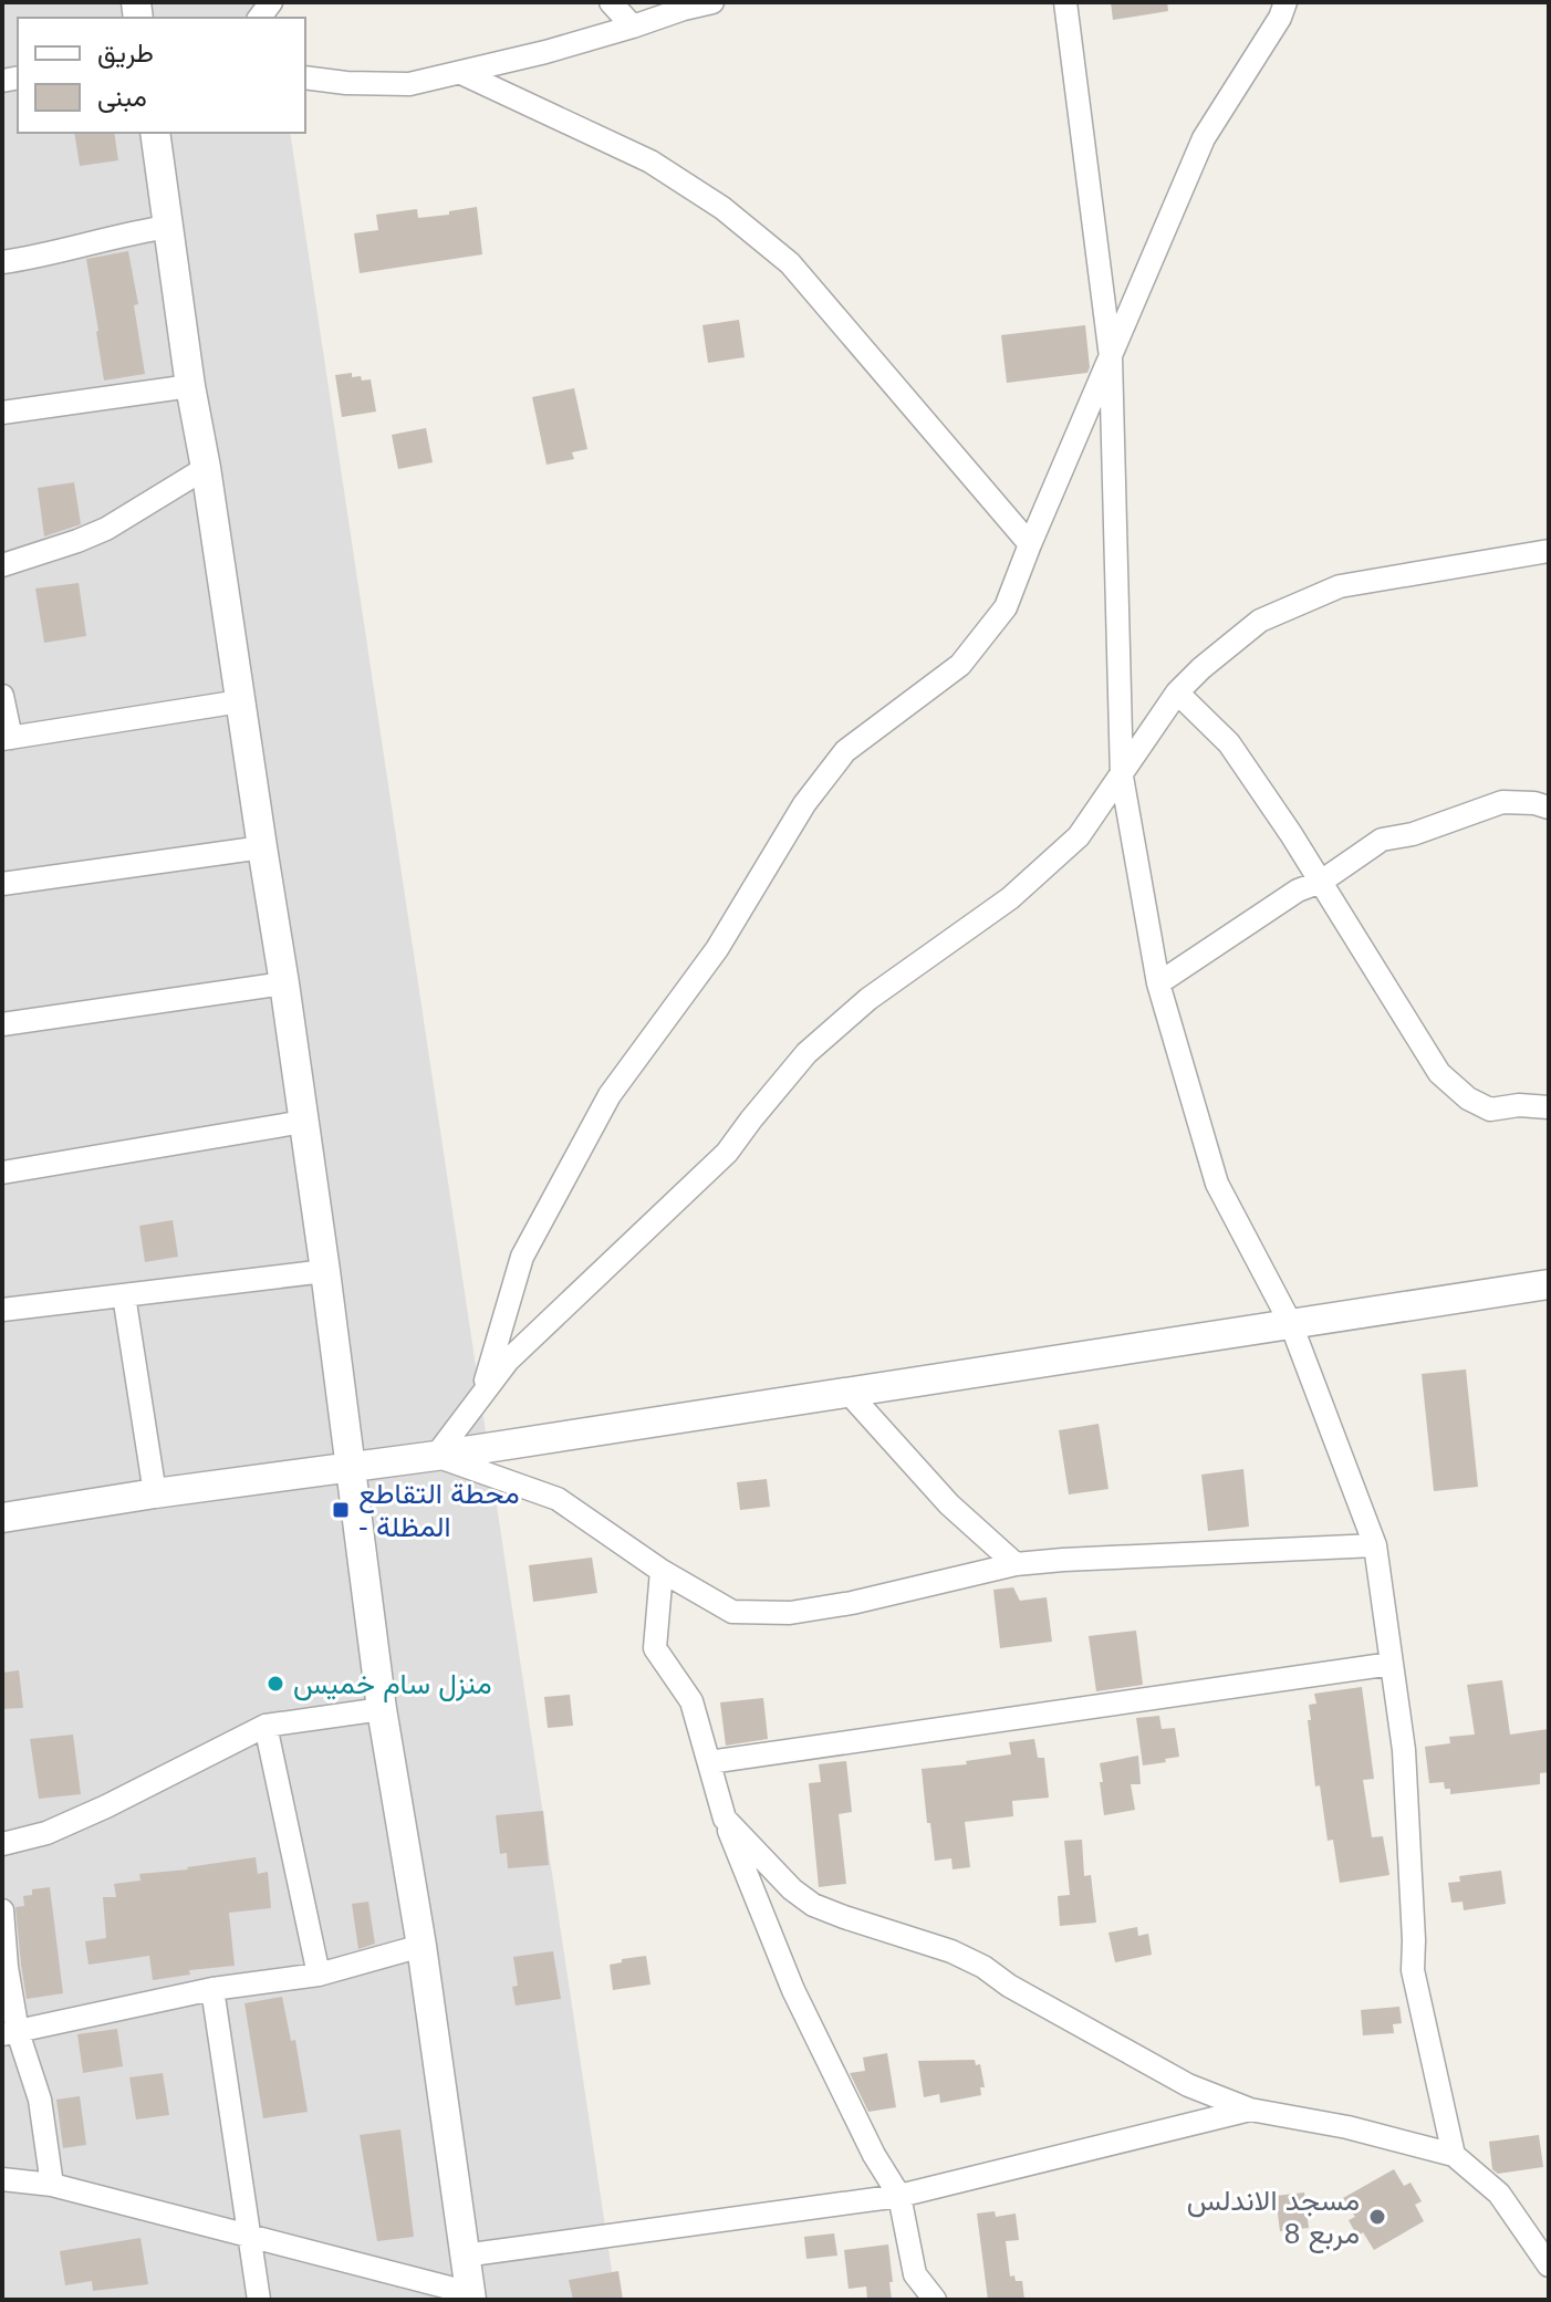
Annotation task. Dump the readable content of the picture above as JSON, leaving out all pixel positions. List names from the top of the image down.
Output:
{
  "places": {
    "transit": ["محطة التقاطع - المظلة"],
    "other": ["منزل سام خميس", "مسجد الاندلس مربع 8"]
  },
  "legend": ["طريق", "مبنى"]
}
